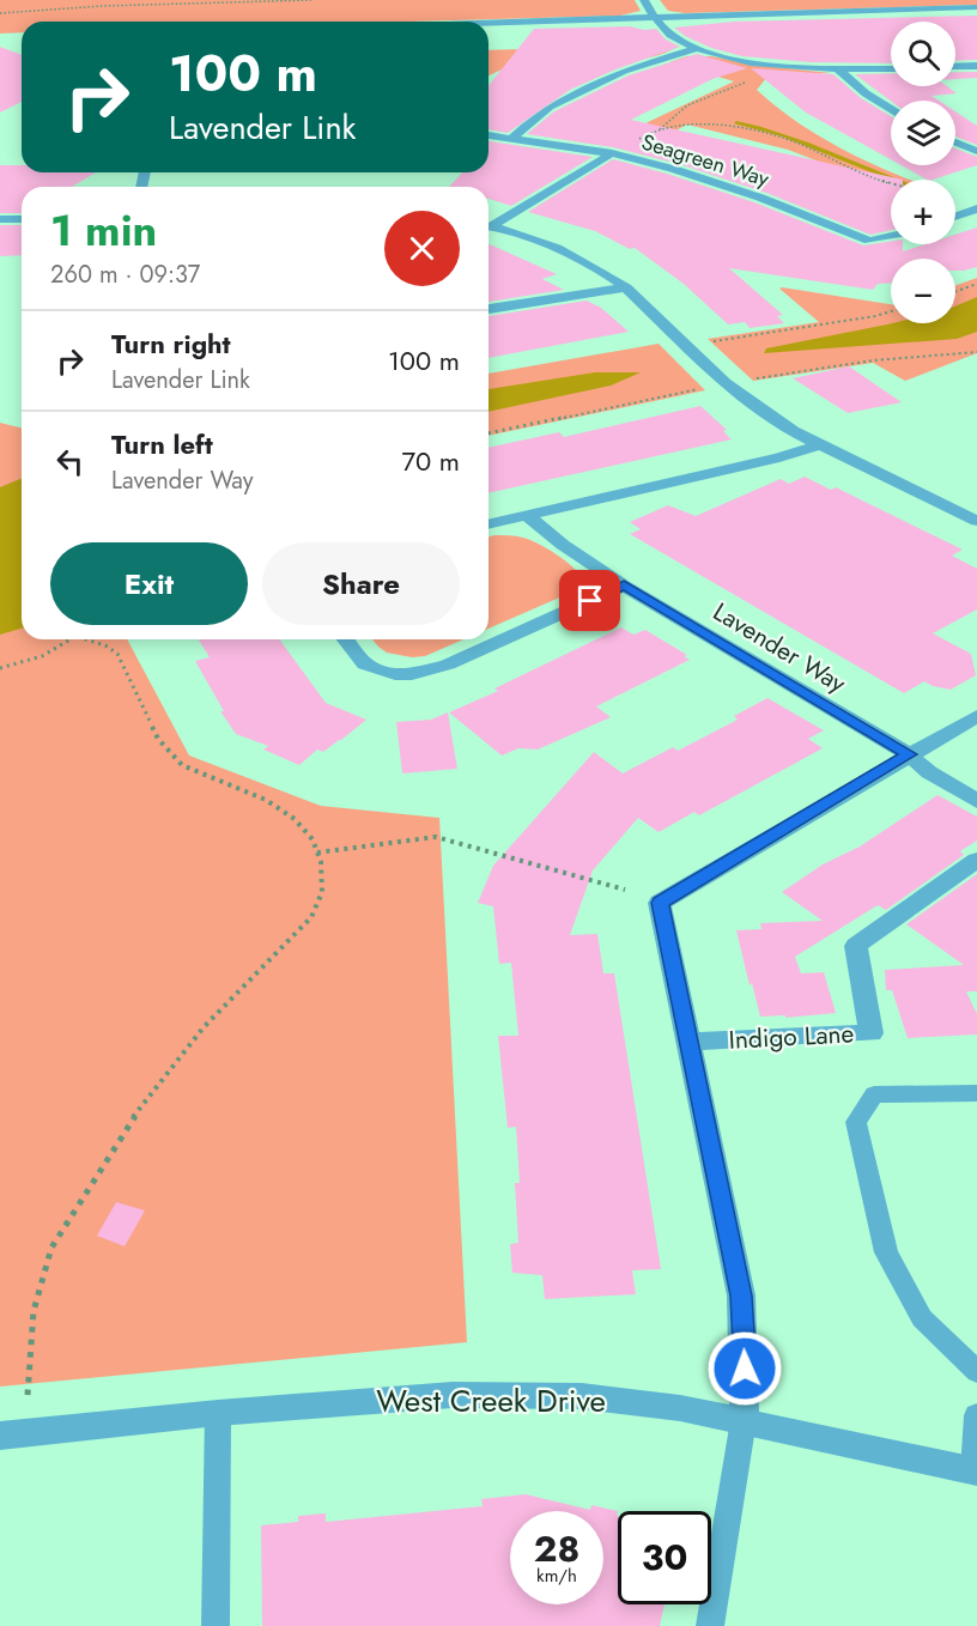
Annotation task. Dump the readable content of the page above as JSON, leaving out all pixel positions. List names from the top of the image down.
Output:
{
  "streets": {
    "street": [
      "Seagreen Way",
      "Lavender Way",
      "Indigo Lane",
      "West Creek Drive"
    ]
  },
  "page": {
    "map_buttons": ["+", "−"],
    "turn": ["100 m", "Lavender Link"],
    "heading": ["1 min", "260 m · 09:37"],
    "list": [
      {
        "name": "Turn right",
        "note": "Lavender Link",
        "value": "100 m"
      },
      {
        "name": "Turn left",
        "note": "Lavender Way",
        "value": "70 m"
      }
    ],
    "buttons": ["Exit", "Share"],
    "speed": "28 km/h",
    "limit": "30"
  }
}
